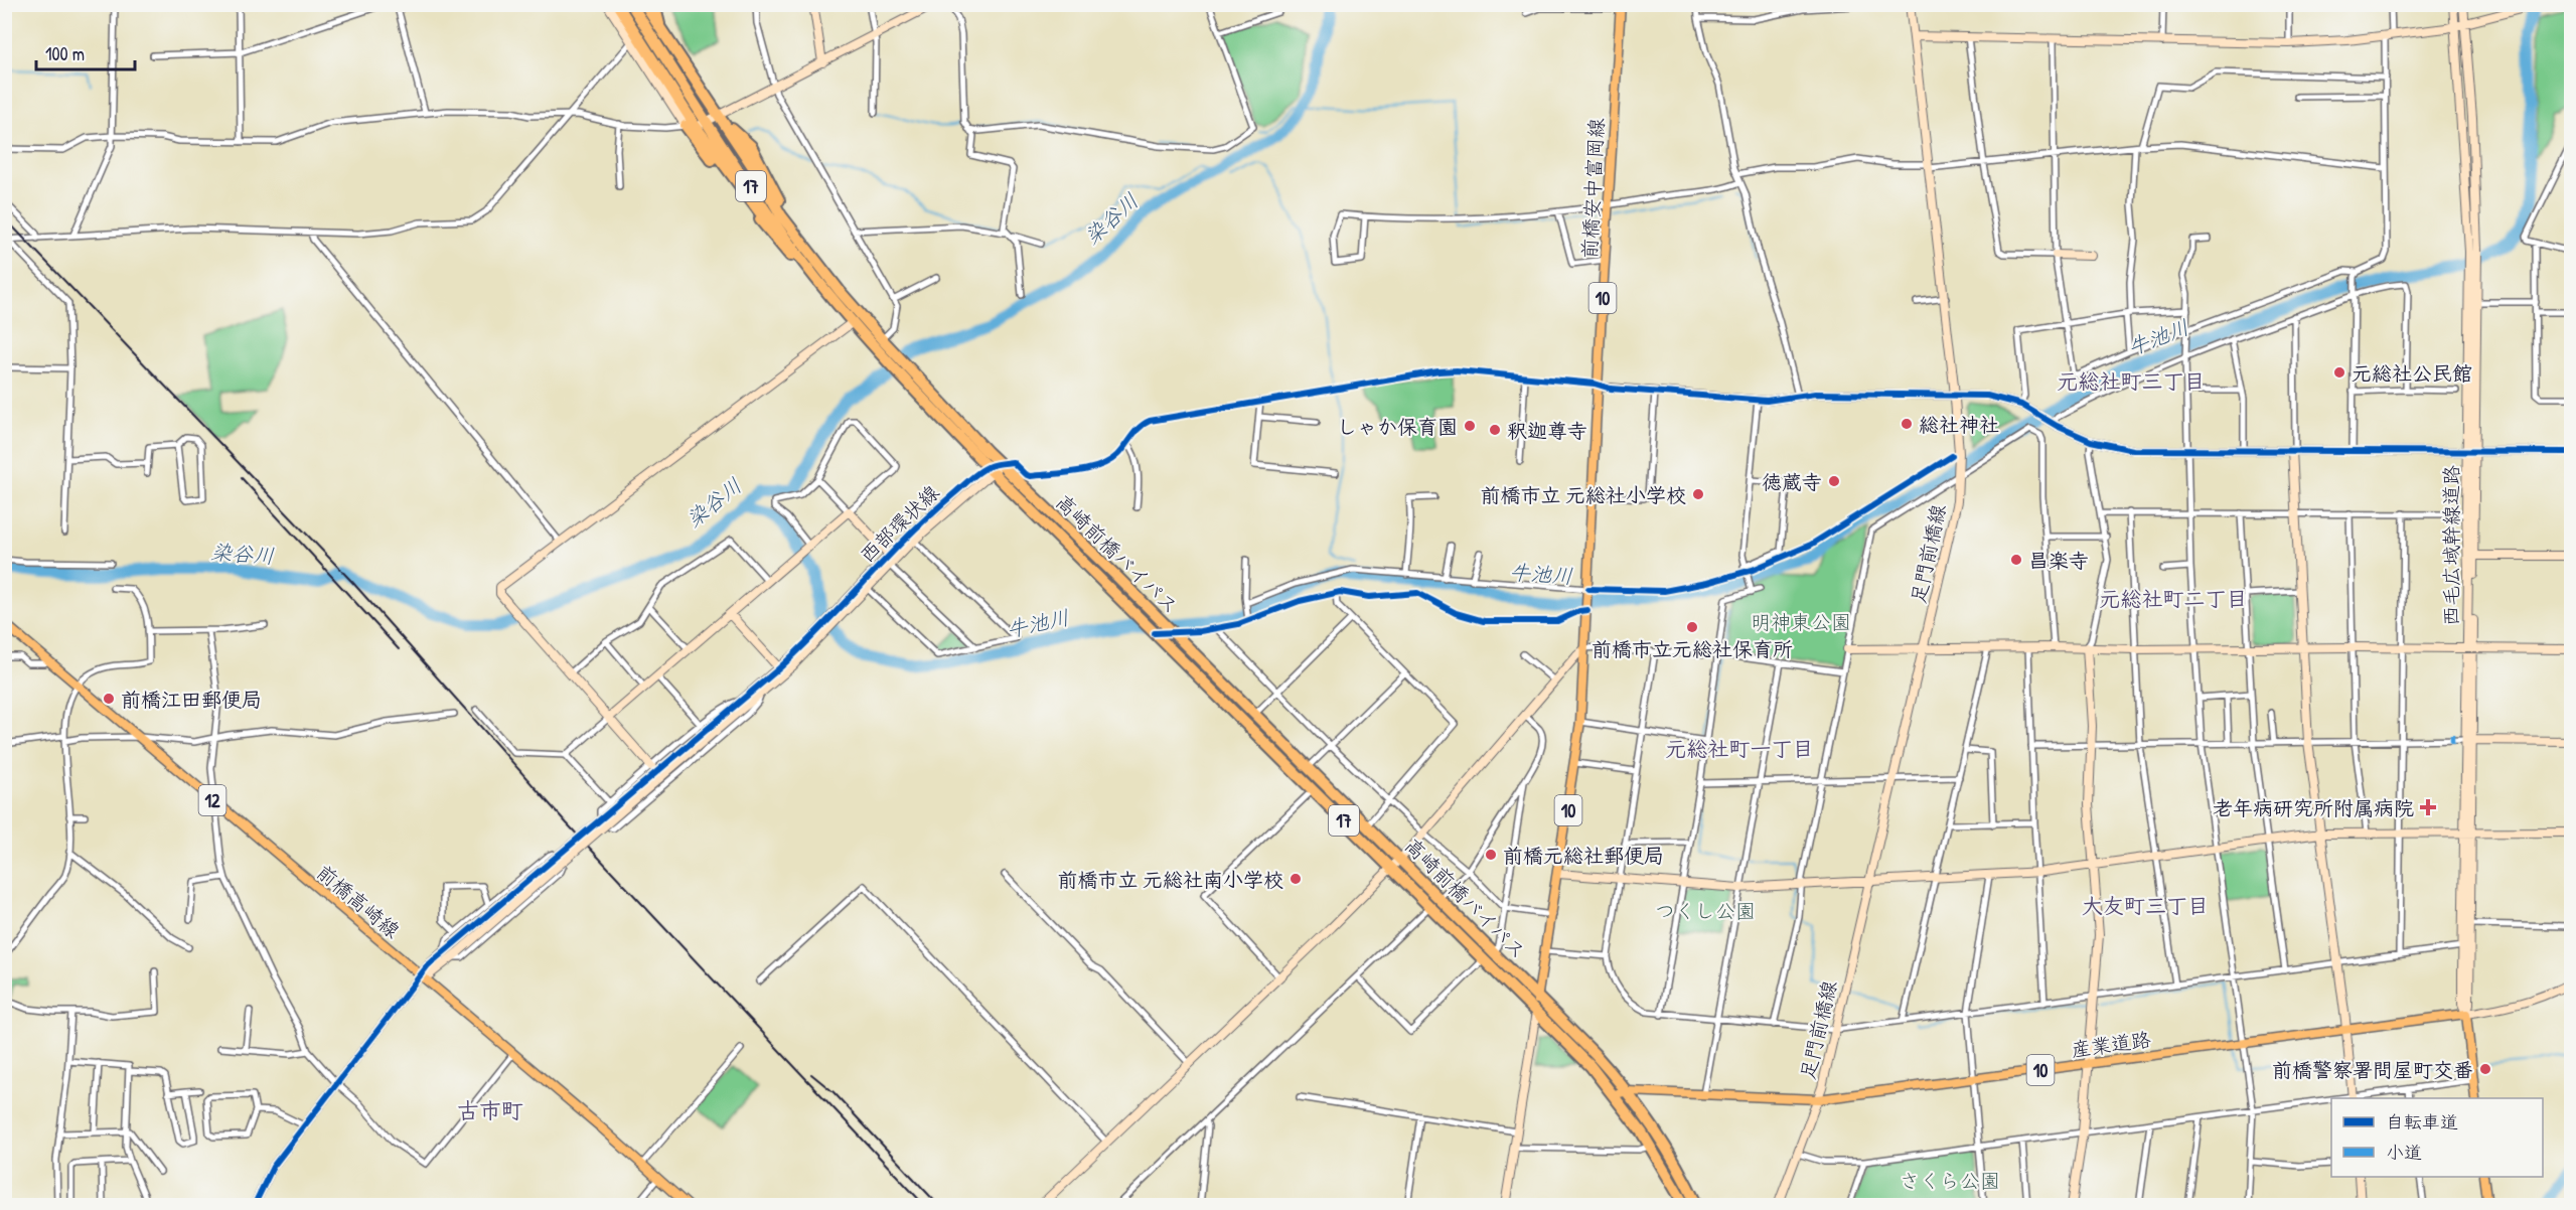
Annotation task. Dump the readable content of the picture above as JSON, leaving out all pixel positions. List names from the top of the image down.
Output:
{
  "streets": {
    "highway": ["17", "高崎前橋バイパス"],
    "main road": [
      "前橋安中富岡線",
      "10",
      "西毛広域幹線道路",
      "12",
      "前橋高崎線",
      "産業道路"
    ],
    "street": ["西部環状線", "足門前橋線"]
  },
  "crossings": [
    ["前橋安中富岡線", "10"],
    ["10", "高崎前橋バイパス"],
    ["西部環状線", "高崎前橋バイパス"],
    ["西毛広域幹線道路", "産業道路"],
    ["高崎前橋バイパス", "産業道路"],
    ["足門前橋線", "産業道路"]
  ],
  "districts": [
    "元総社町三丁目",
    "元総社町二丁目",
    "元総社町一丁目",
    "大友町三丁目",
    "古市町"
  ],
  "water": ["染谷川", "牛池川"],
  "parks": ["明神東公園", "つくし公園", "さくら公園"],
  "places": {
    "other": [
      "元総社公民館",
      "総社神社",
      "しゃか保育園",
      "釈迦尊寺",
      "徳蔵寺",
      "前橋市立 元総社小学校",
      "昌楽寺",
      "前橋市立元総社保育所",
      "前橋江田郵便局",
      "前橋元総社郵便局",
      "前橋市立 元総社南小学校",
      "前橋警察署問屋町交番"
    ],
    "health": ["老年病研究所附属病院"]
  },
  "legend": ["自転車道", "小道"],
  "scale_bar": "100 m"
}
